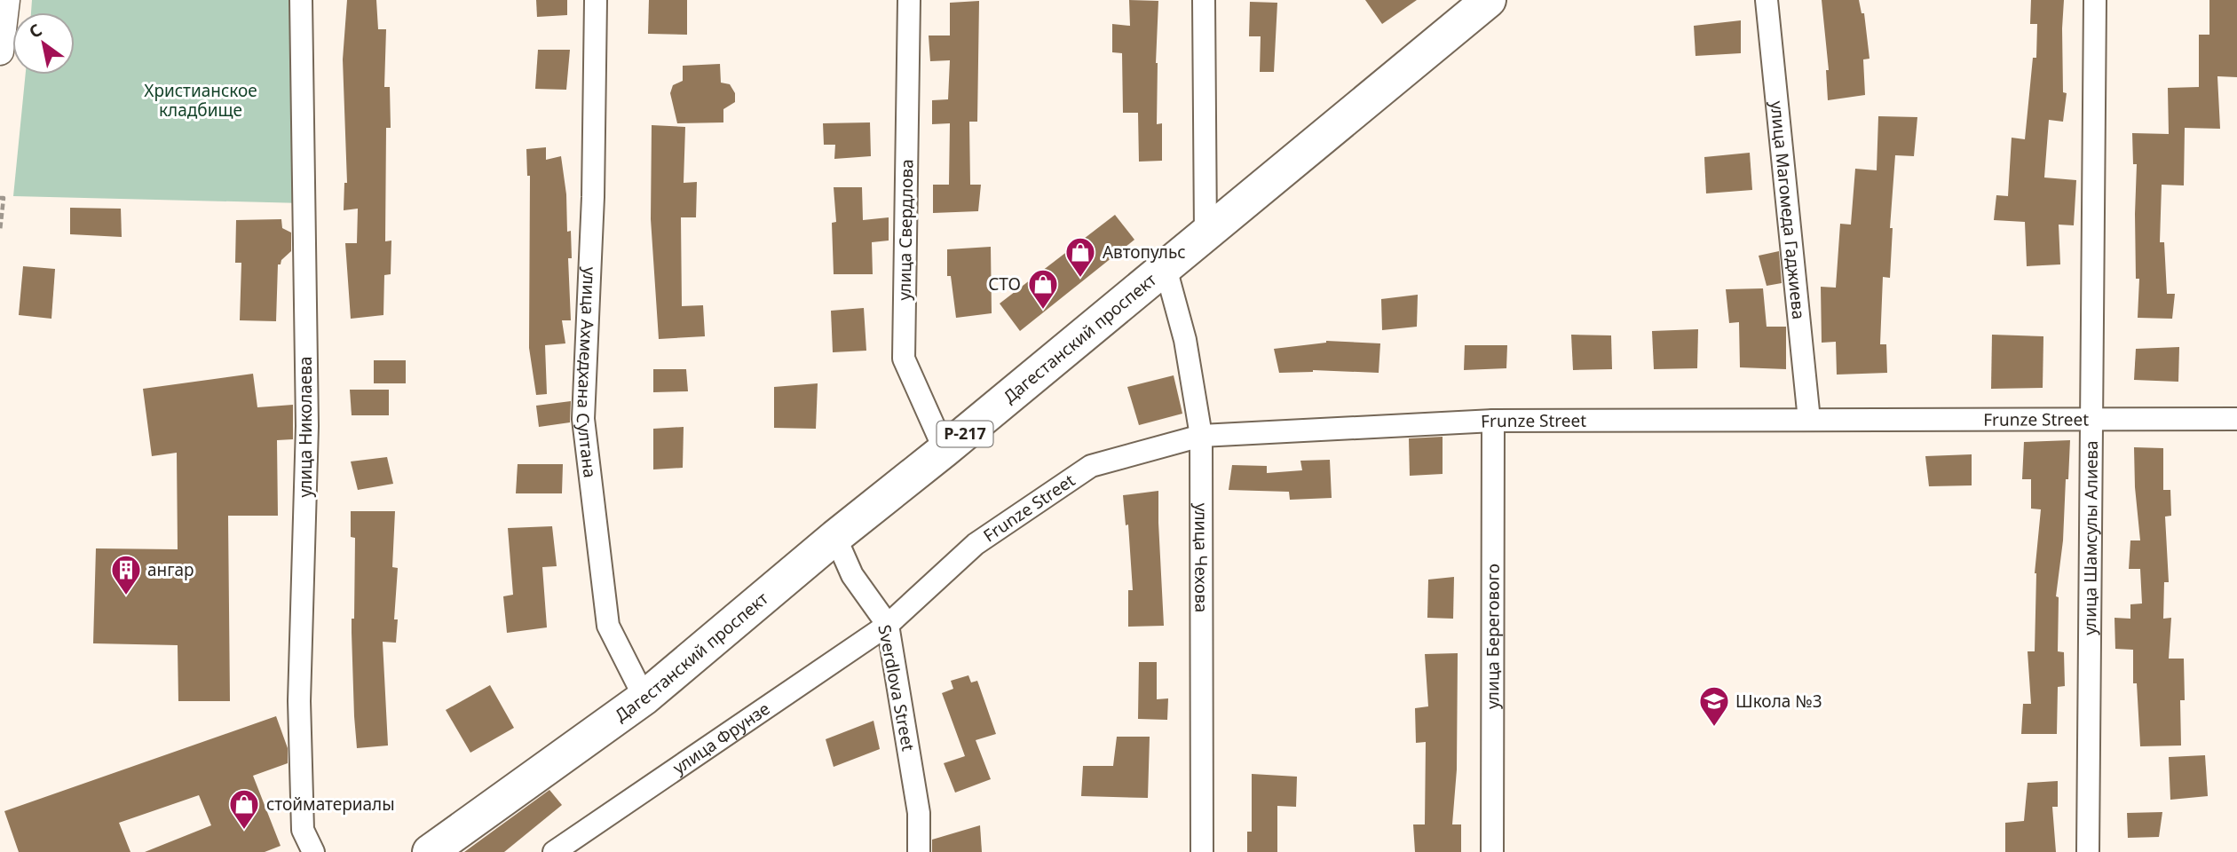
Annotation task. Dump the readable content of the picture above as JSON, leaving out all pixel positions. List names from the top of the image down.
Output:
{
  "streets": {
    "highway": ["Дагестанский проспект", "Р-217"],
    "street": [
      "улица Магомеда Гаджиева",
      "улица Свердлова",
      "улица Ахмедхана Султана",
      "Frunze Street",
      "улица Николаева",
      "улица Шамсулы Алиева",
      "улица Чехова",
      "улица Берегового",
      "Sverdlova Street",
      "улица Фрунзе"
    ]
  },
  "crossings": [
    ["улица Магомеда Гаджиева", "Frunze Street"],
    ["улица Свердлова", "Дагестанский проспект"],
    ["Дагестанский проспект", "улица Ахмедхана Султана"],
    ["Дагестанский проспект", "улица Чехова"],
    ["Дагестанский проспект", "Sverdlova Street"],
    ["Frunze Street", "улица Шамсулы Алиева"],
    ["Frunze Street", "улица Чехова"],
    ["Frunze Street", "улица Берегового"],
    ["Frunze Street", "Sverdlova Street"],
    ["Frunze Street", "улица Фрунзе"],
    ["Sverdlova Street", "улица Фрунзе"]
  ],
  "parks": ["Христианское кладбище"],
  "places": {
    "shop": ["Автопульс", "СТО", "стойматериалы"],
    "building": ["ангар"],
    "school or university": ["Школа №3"]
  },
  "north": "top left"
}
